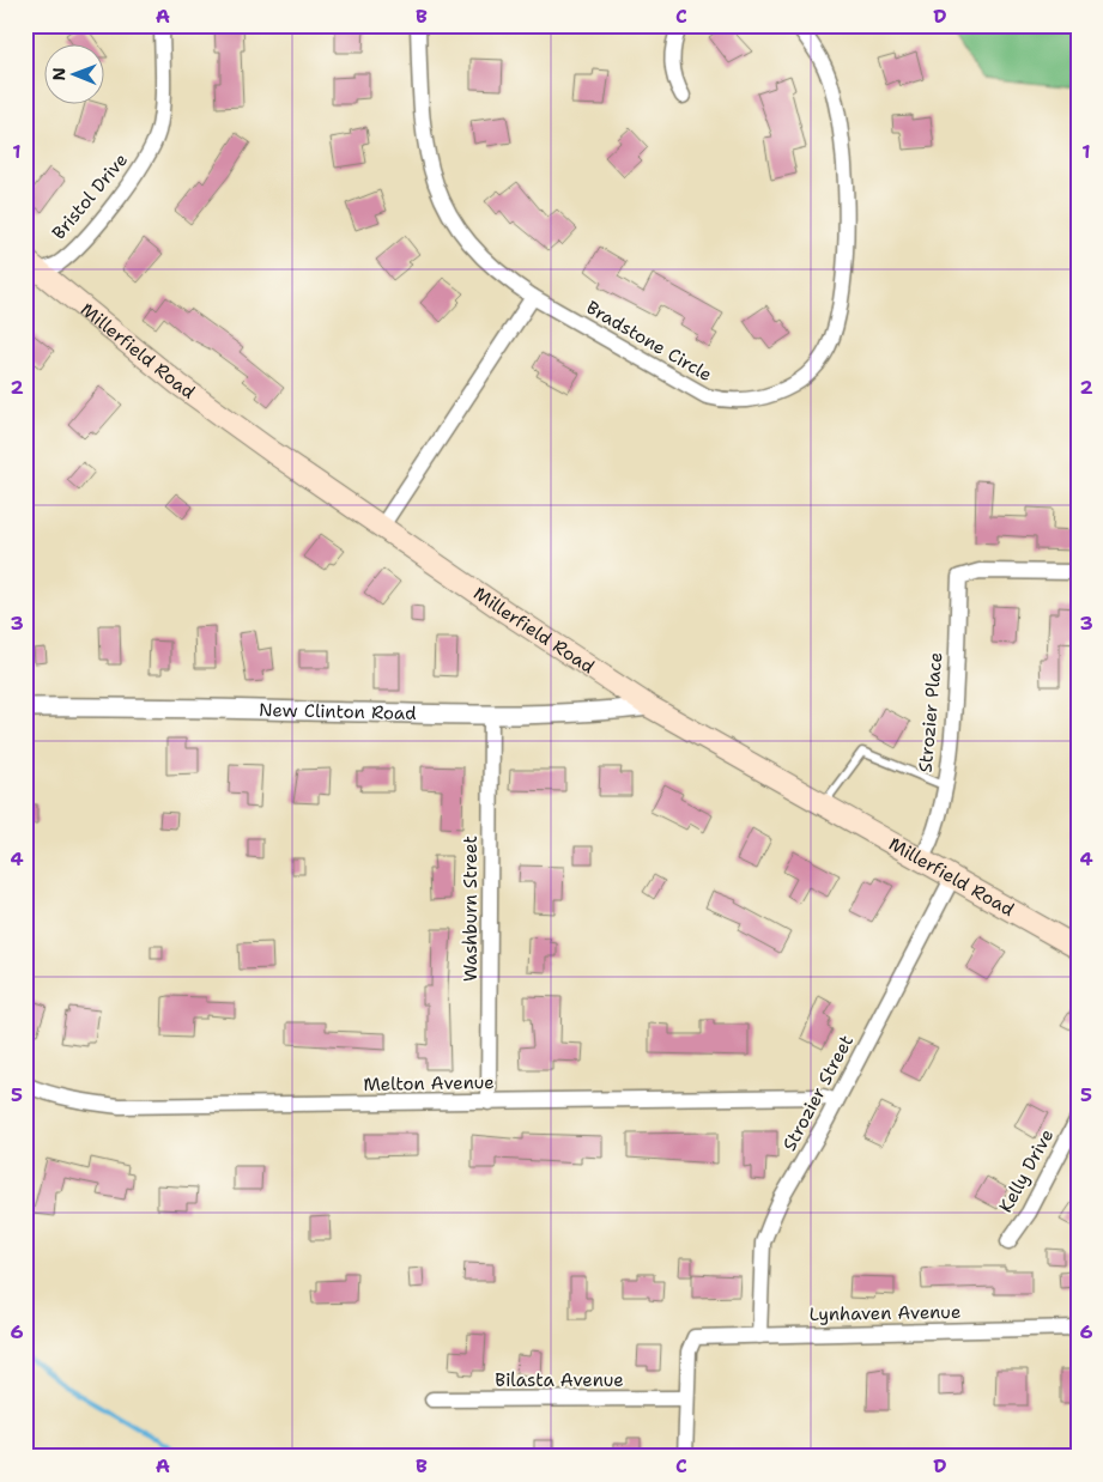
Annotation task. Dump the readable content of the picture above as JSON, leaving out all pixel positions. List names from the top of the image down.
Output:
{
  "streets": {
    "main road": ["Millerfield Road"],
    "street": [
      "Bristol Drive",
      "Bradstone Circle",
      "New Clinton Road",
      "Strozier Place",
      "Washburn Street",
      "Melton Avenue",
      "Strozier Street",
      "Kelly Drive",
      "Lynhaven Avenue",
      "Bilasta Avenue"
    ]
  },
  "crossings": [
    ["Bristol Drive", "Millerfield Road"],
    ["Millerfield Road", "New Clinton Road"],
    ["Millerfield Road", "Strozier Place"],
    ["Millerfield Road", "Strozier Street"],
    ["New Clinton Road", "Washburn Street"],
    ["Washburn Street", "Melton Avenue"],
    ["Melton Avenue", "Strozier Street"],
    ["Strozier Street", "Lynhaven Avenue"],
    ["Lynhaven Avenue", "Bilasta Avenue"]
  ],
  "north": "left",
  "grid": {
    "columns": [
      "A",
      "B",
      "C",
      "D"
    ],
    "rows": [
      "1",
      "2",
      "3",
      "4",
      "5",
      "6"
    ]
  }
}
